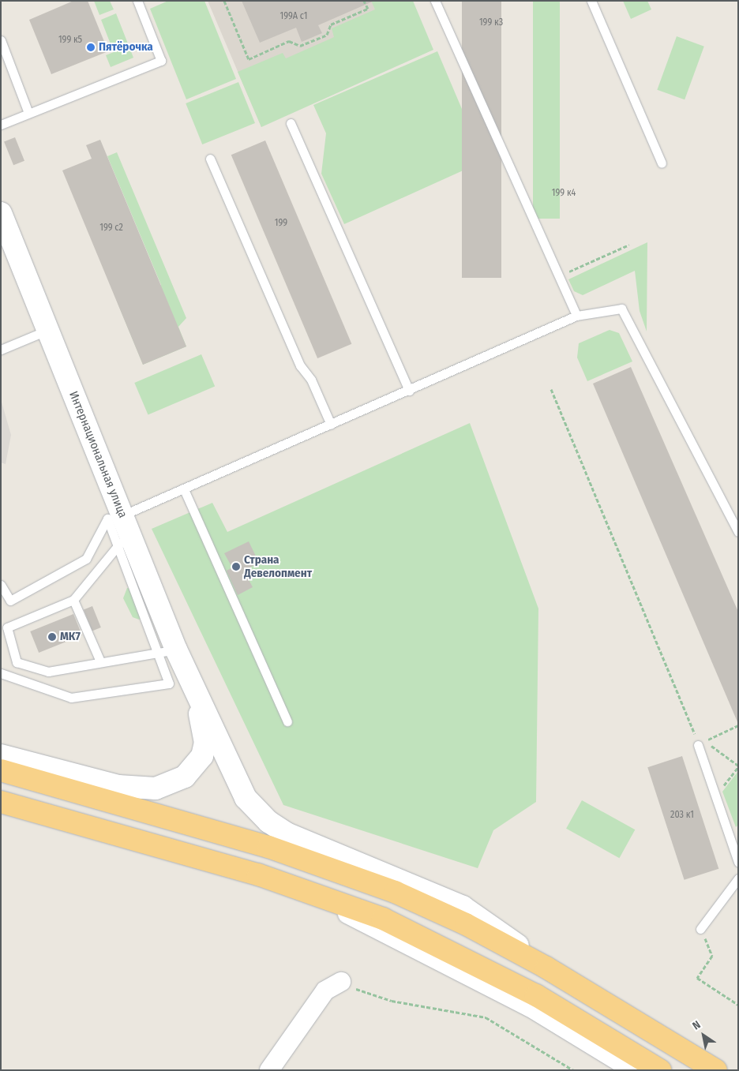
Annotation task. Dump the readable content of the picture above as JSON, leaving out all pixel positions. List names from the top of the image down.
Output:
{
  "streets": {
    "street": ["Интернациональная улица"]
  },
  "places": ["Пятёрочка", "Страна Девелопмент", "МК7"],
  "house_numbers": [
    "199А с1",
    "199 к3",
    "199 к5",
    "199 к4",
    "199",
    "199 с2",
    "203 к1"
  ],
  "north": "top left"
}
